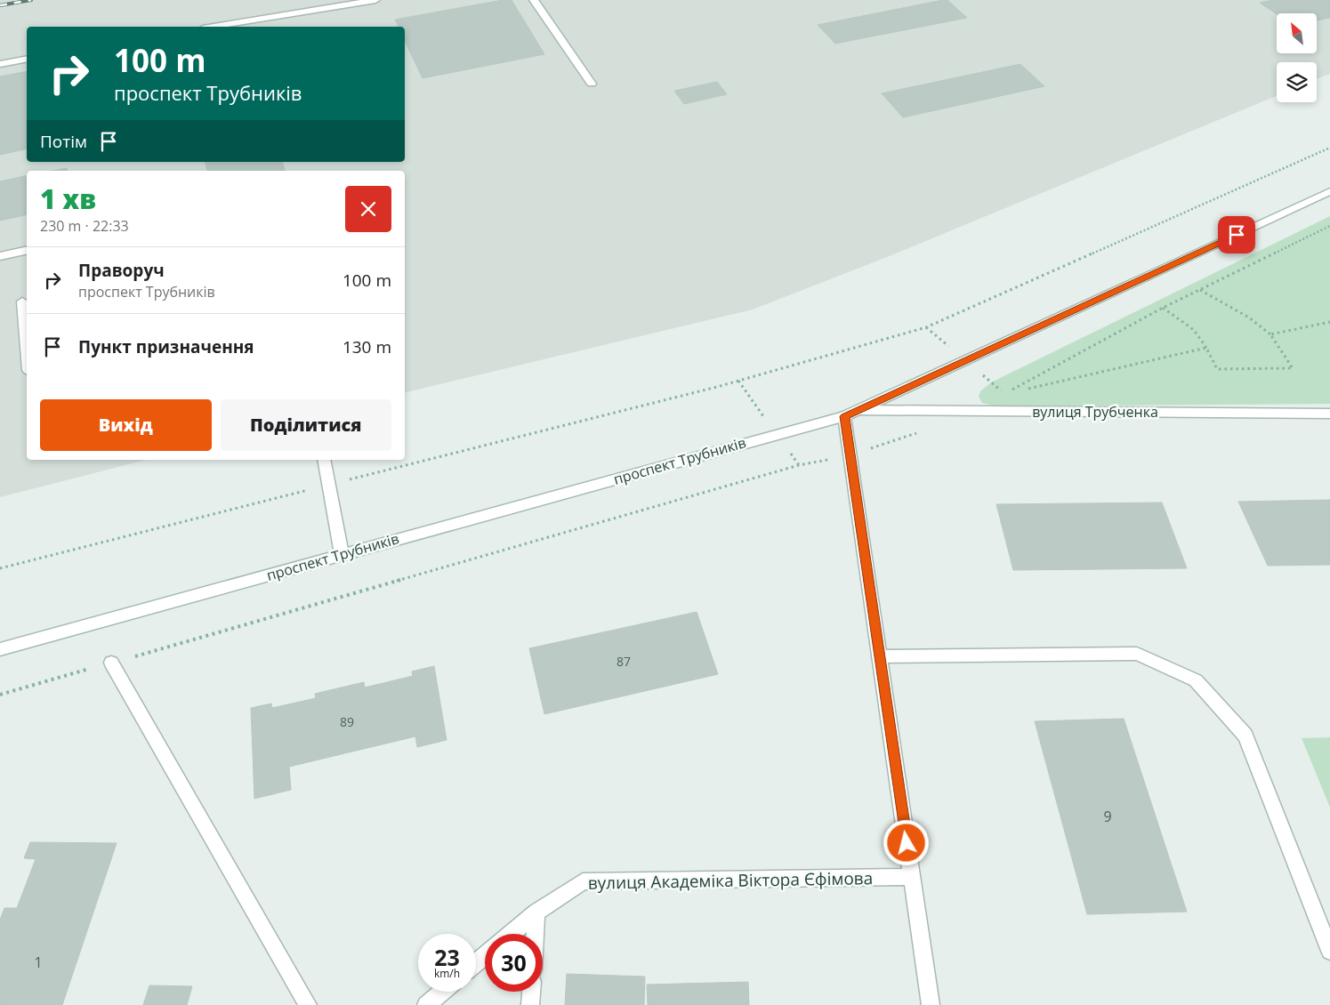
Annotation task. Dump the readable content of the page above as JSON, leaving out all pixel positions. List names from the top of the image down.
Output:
{
  "streets": {
    "street": ["вулиця Трубченка", "проспект Трубників", "вулиця Академіка Віктора Єфімова"]
  },
  "crossings": [
    ["вулиця Трубченка", "проспект Трубників"]
  ],
  "house_numbers": [
    "87",
    "89",
    "9",
    "1"
  ],
  "north": "top left",
  "page": {
    "turn": ["100 m", "проспект Трубників"],
    "then": "Потім",
    "heading": ["1 хв", "230 m · 22:33"],
    "list": [
      {
        "name": "Праворуч",
        "note": "проспект Трубників",
        "value": "100 m"
      },
      {
        "name": "Пункт призначення",
        "value": "130 m"
      }
    ],
    "buttons": ["Вихід", "Поділитися"],
    "speed": "23 km/h",
    "limit": "30"
  }
}
